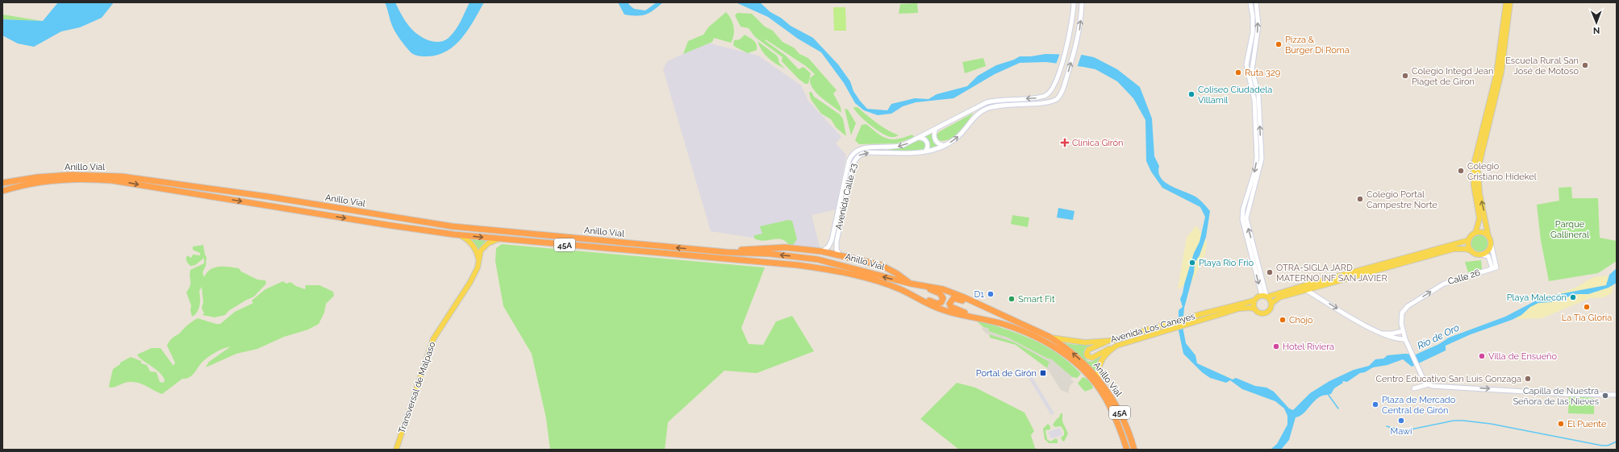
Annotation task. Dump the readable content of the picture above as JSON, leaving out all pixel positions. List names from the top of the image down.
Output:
{
  "streets": {
    "highway": ["Anillo Víal", "45A"],
    "main road": ["Avenida Los Caneyes", "Transversal de Malpaso"],
    "street": ["Avenida Calle 23", "Calle 26"]
  },
  "crossings": [
    ["Anillo Víal", "Avenida Los Caneyes"],
    ["Anillo Víal", "Transversal de Malpaso"]
  ],
  "one_way": ["Calle 26"],
  "water": ["Río de Oro"],
  "parks": ["Parque Gallineral"],
  "places": {
    "other": [
      "Pizza & Burger Di Roma",
      "Escuela Rural San José de Motoso",
      "Ruta 329",
      "Colegio Integd Jean Piaget de Giron",
      "Coliseo Ciudadela Villamil",
      "Colegio Cristiano Hidekel",
      "Colegio Portal Campestre Norte",
      "Playa Rio Frio",
      "OTRA-SIGLA JARD MATERNO INF SAN JAVIER",
      "D1",
      "Playa Malecón",
      "Smart Fit",
      "La Tia Gloria",
      "Chojo",
      "Hotel Riviera",
      "Villa de Ensueño",
      "Centro Educativo San Luis Gonzaga",
      "Capilla de Nuestra Señora de las Nieves",
      "Plaza de Mercado Central de Girón",
      "Mawi",
      "El Puente"
    ],
    "health": ["Clínica Girón"],
    "transit": ["Portal de Girón"]
  },
  "north": "bottom"
}
